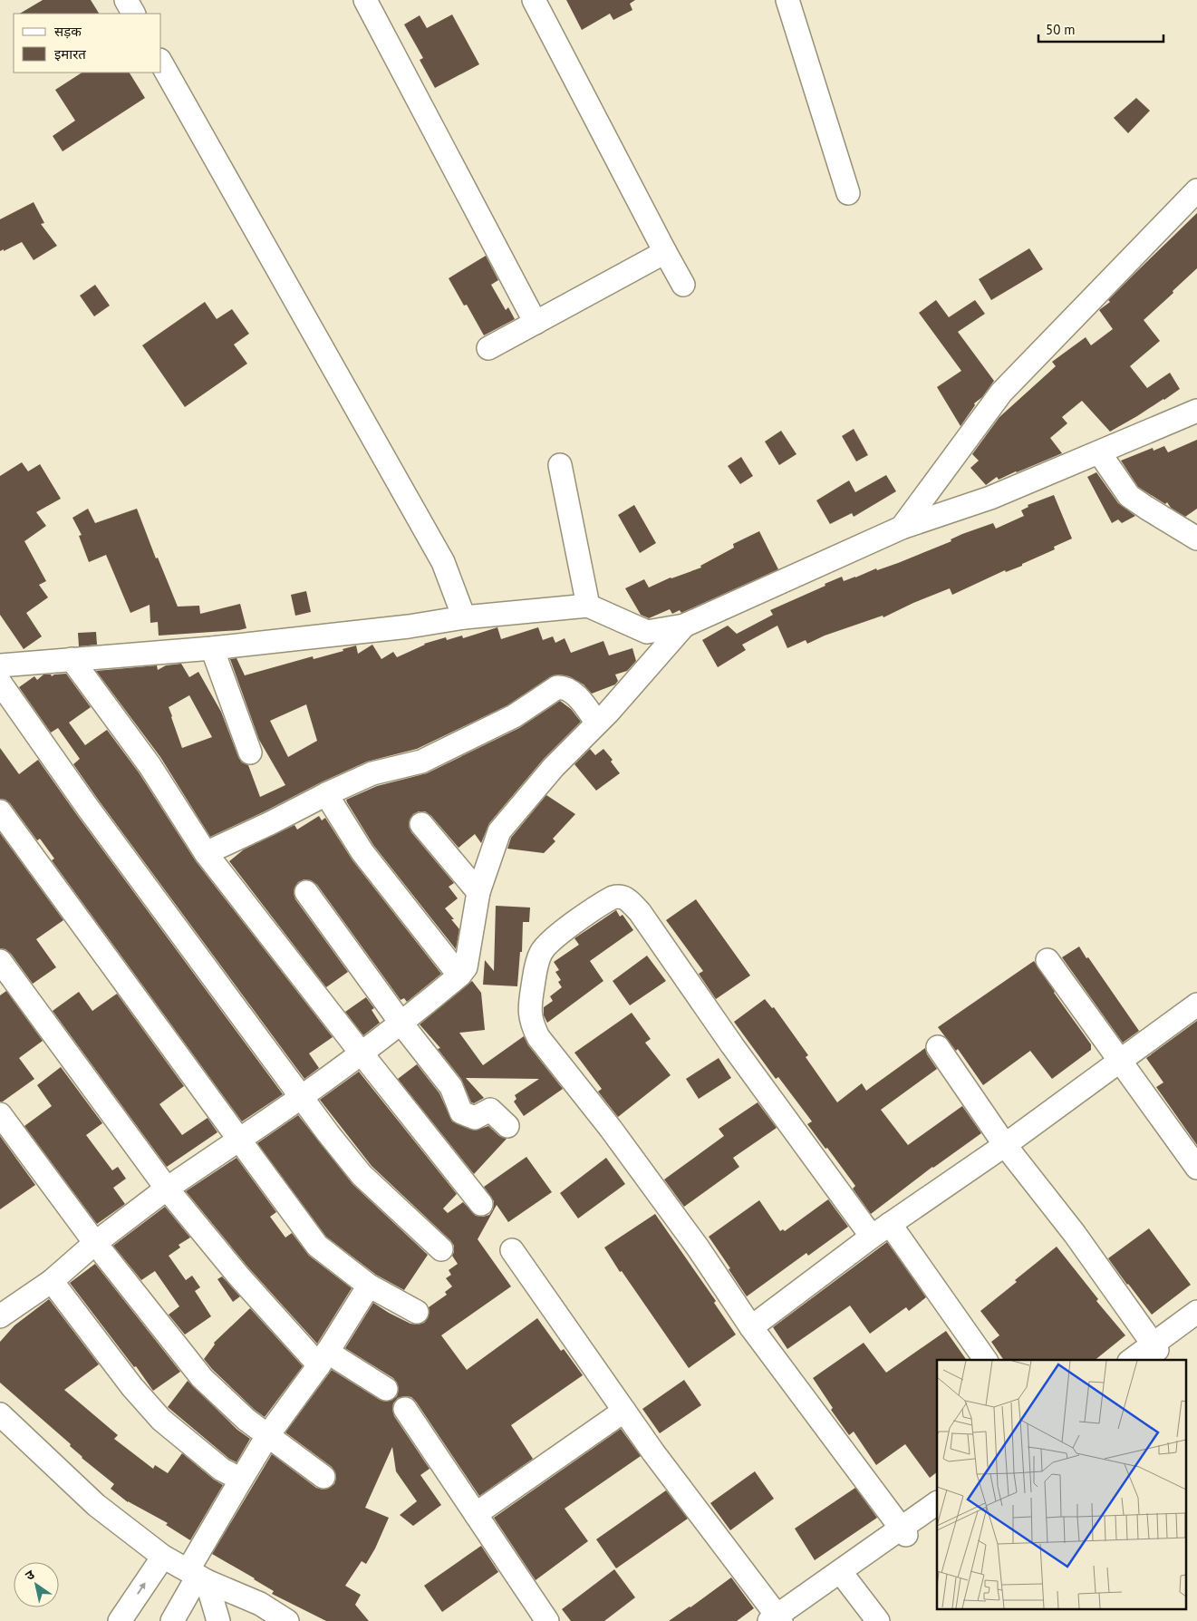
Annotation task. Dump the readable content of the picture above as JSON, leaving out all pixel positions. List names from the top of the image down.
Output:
{
  "legend": ["सड़क", "इमारत"],
  "scale_bar": "50 m",
  "north": "top left"
}
